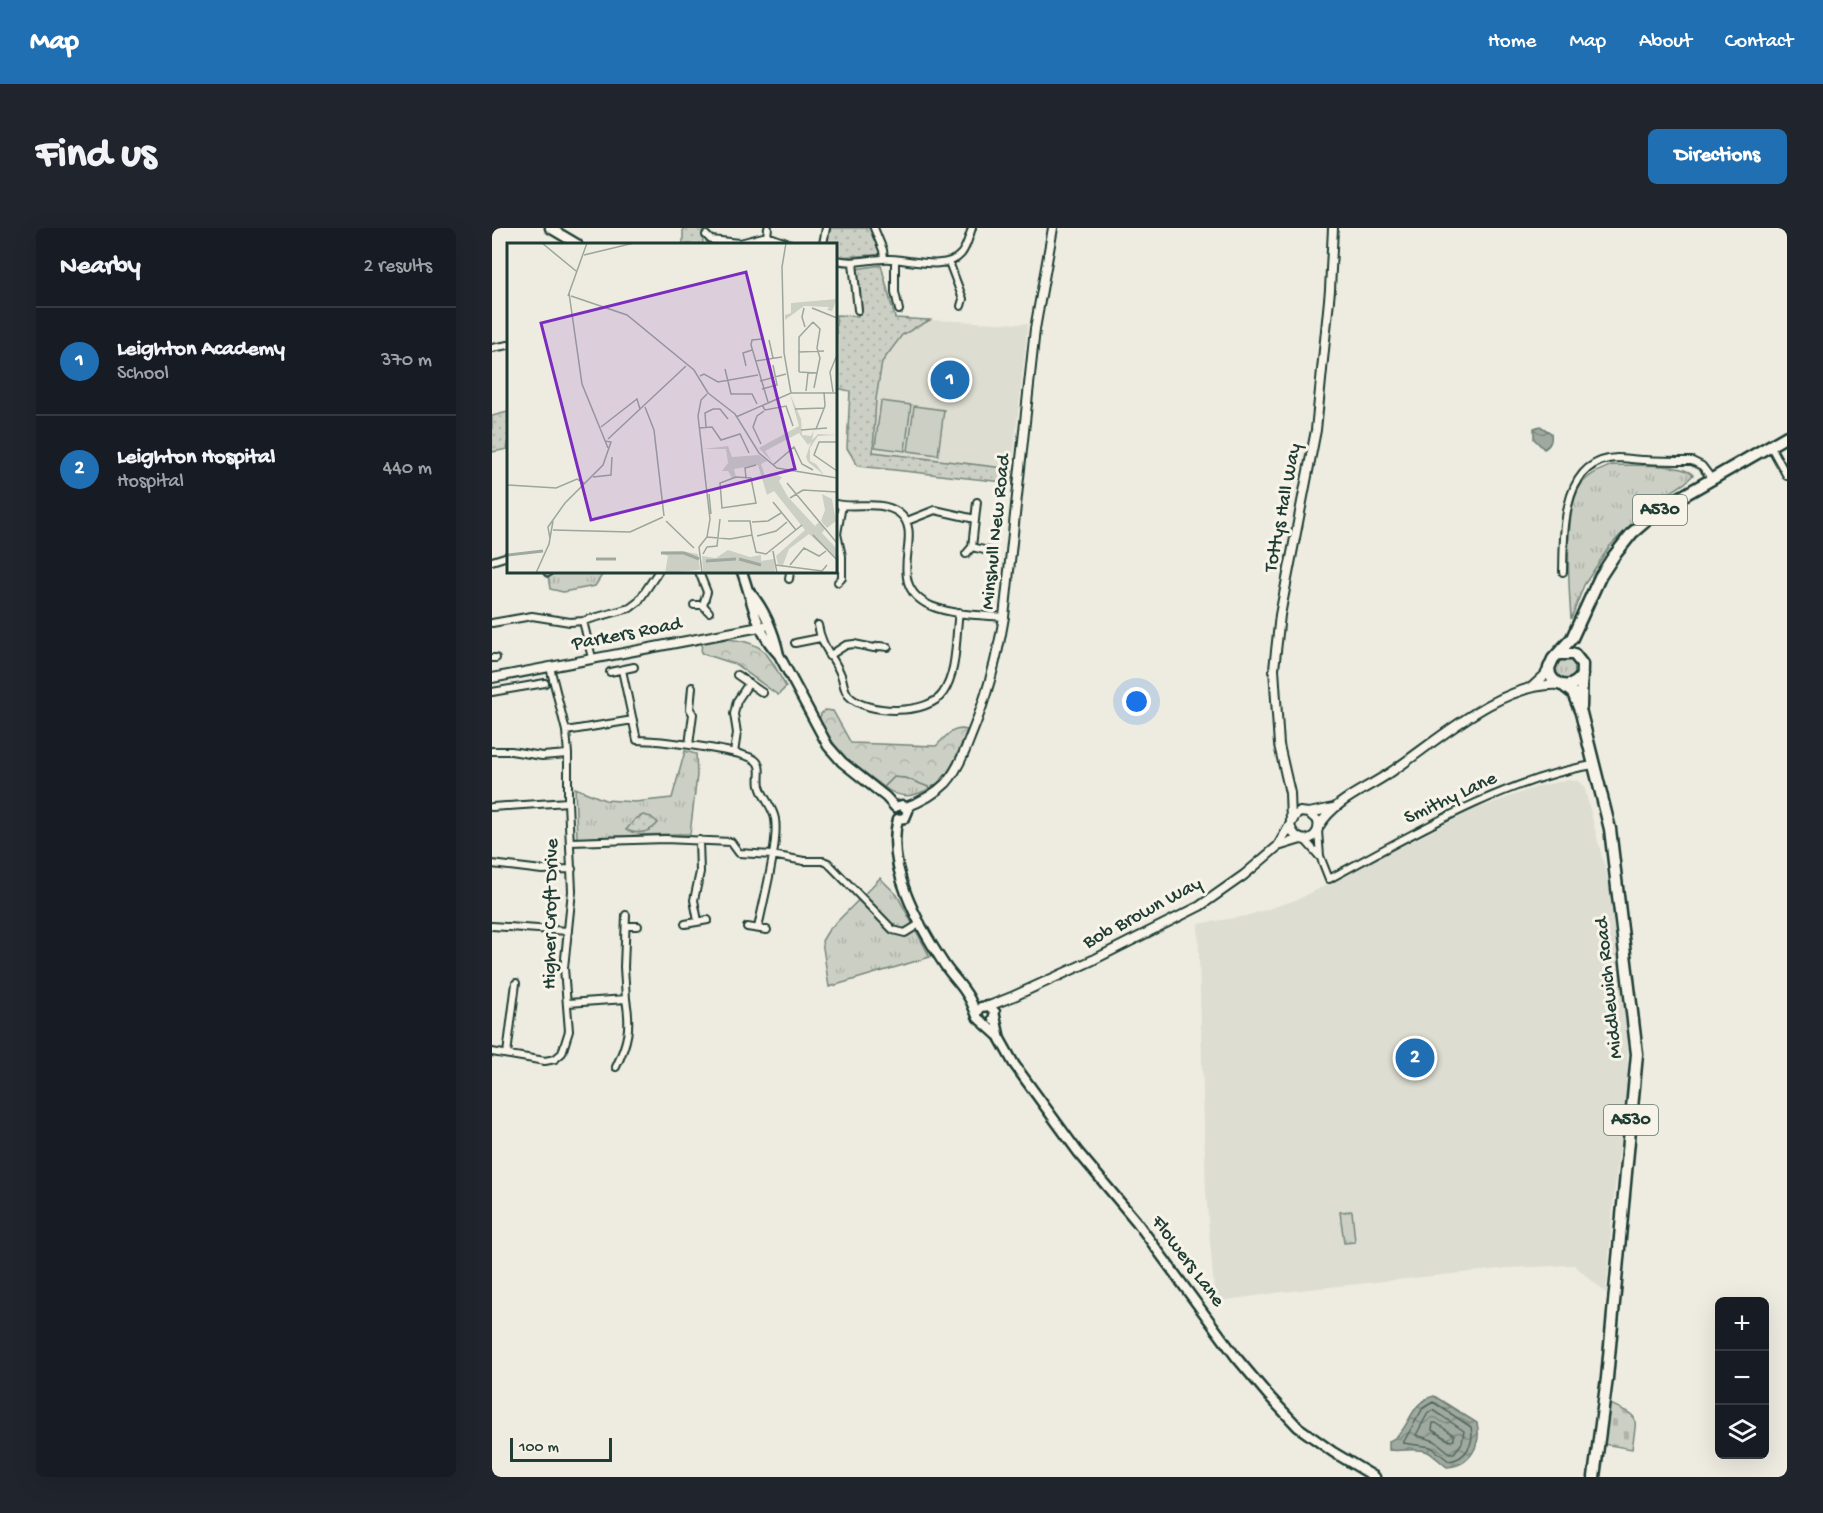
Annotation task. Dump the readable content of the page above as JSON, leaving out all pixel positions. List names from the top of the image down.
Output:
{
  "streets": {
    "highway": ["A530", "Middlewich Road"],
    "main road": ["Flowers Lane"],
    "street": [
      "Tottys Hall Way",
      "Minshull New Road",
      "Parkers Road",
      "Smithy Lane",
      "Higher Croft Drive",
      "Bob Brown Way"
    ]
  },
  "crossings": [
    ["Tottys Hall Way", "Bob Brown Way"],
    ["A530", "Middlewich Road"],
    ["Parkers Road", "Higher Croft Drive"],
    ["Smithy Lane", "Middlewich Road"],
    ["Bob Brown Way", "Flowers Lane"]
  ],
  "scale_bar": "100 m",
  "page": {
    "header": "Map",
    "nav": [
      "Home",
      "Map",
      "About",
      "Contact"
    ],
    "buttons": "Directions",
    "title": "Find us",
    "heading": ["Nearby", "2 results"],
    "list": [
      {
        "mark": "1",
        "name": "Leighton Academy",
        "note": "School",
        "value": "370 m"
      },
      {
        "mark": "2",
        "name": "Leighton Hospital",
        "note": "Hospital",
        "value": "440 m"
      }
    ],
    "pins": ["1", "2"],
    "map_buttons": ["+", "−"],
    "scale": "100 m"
  }
}
